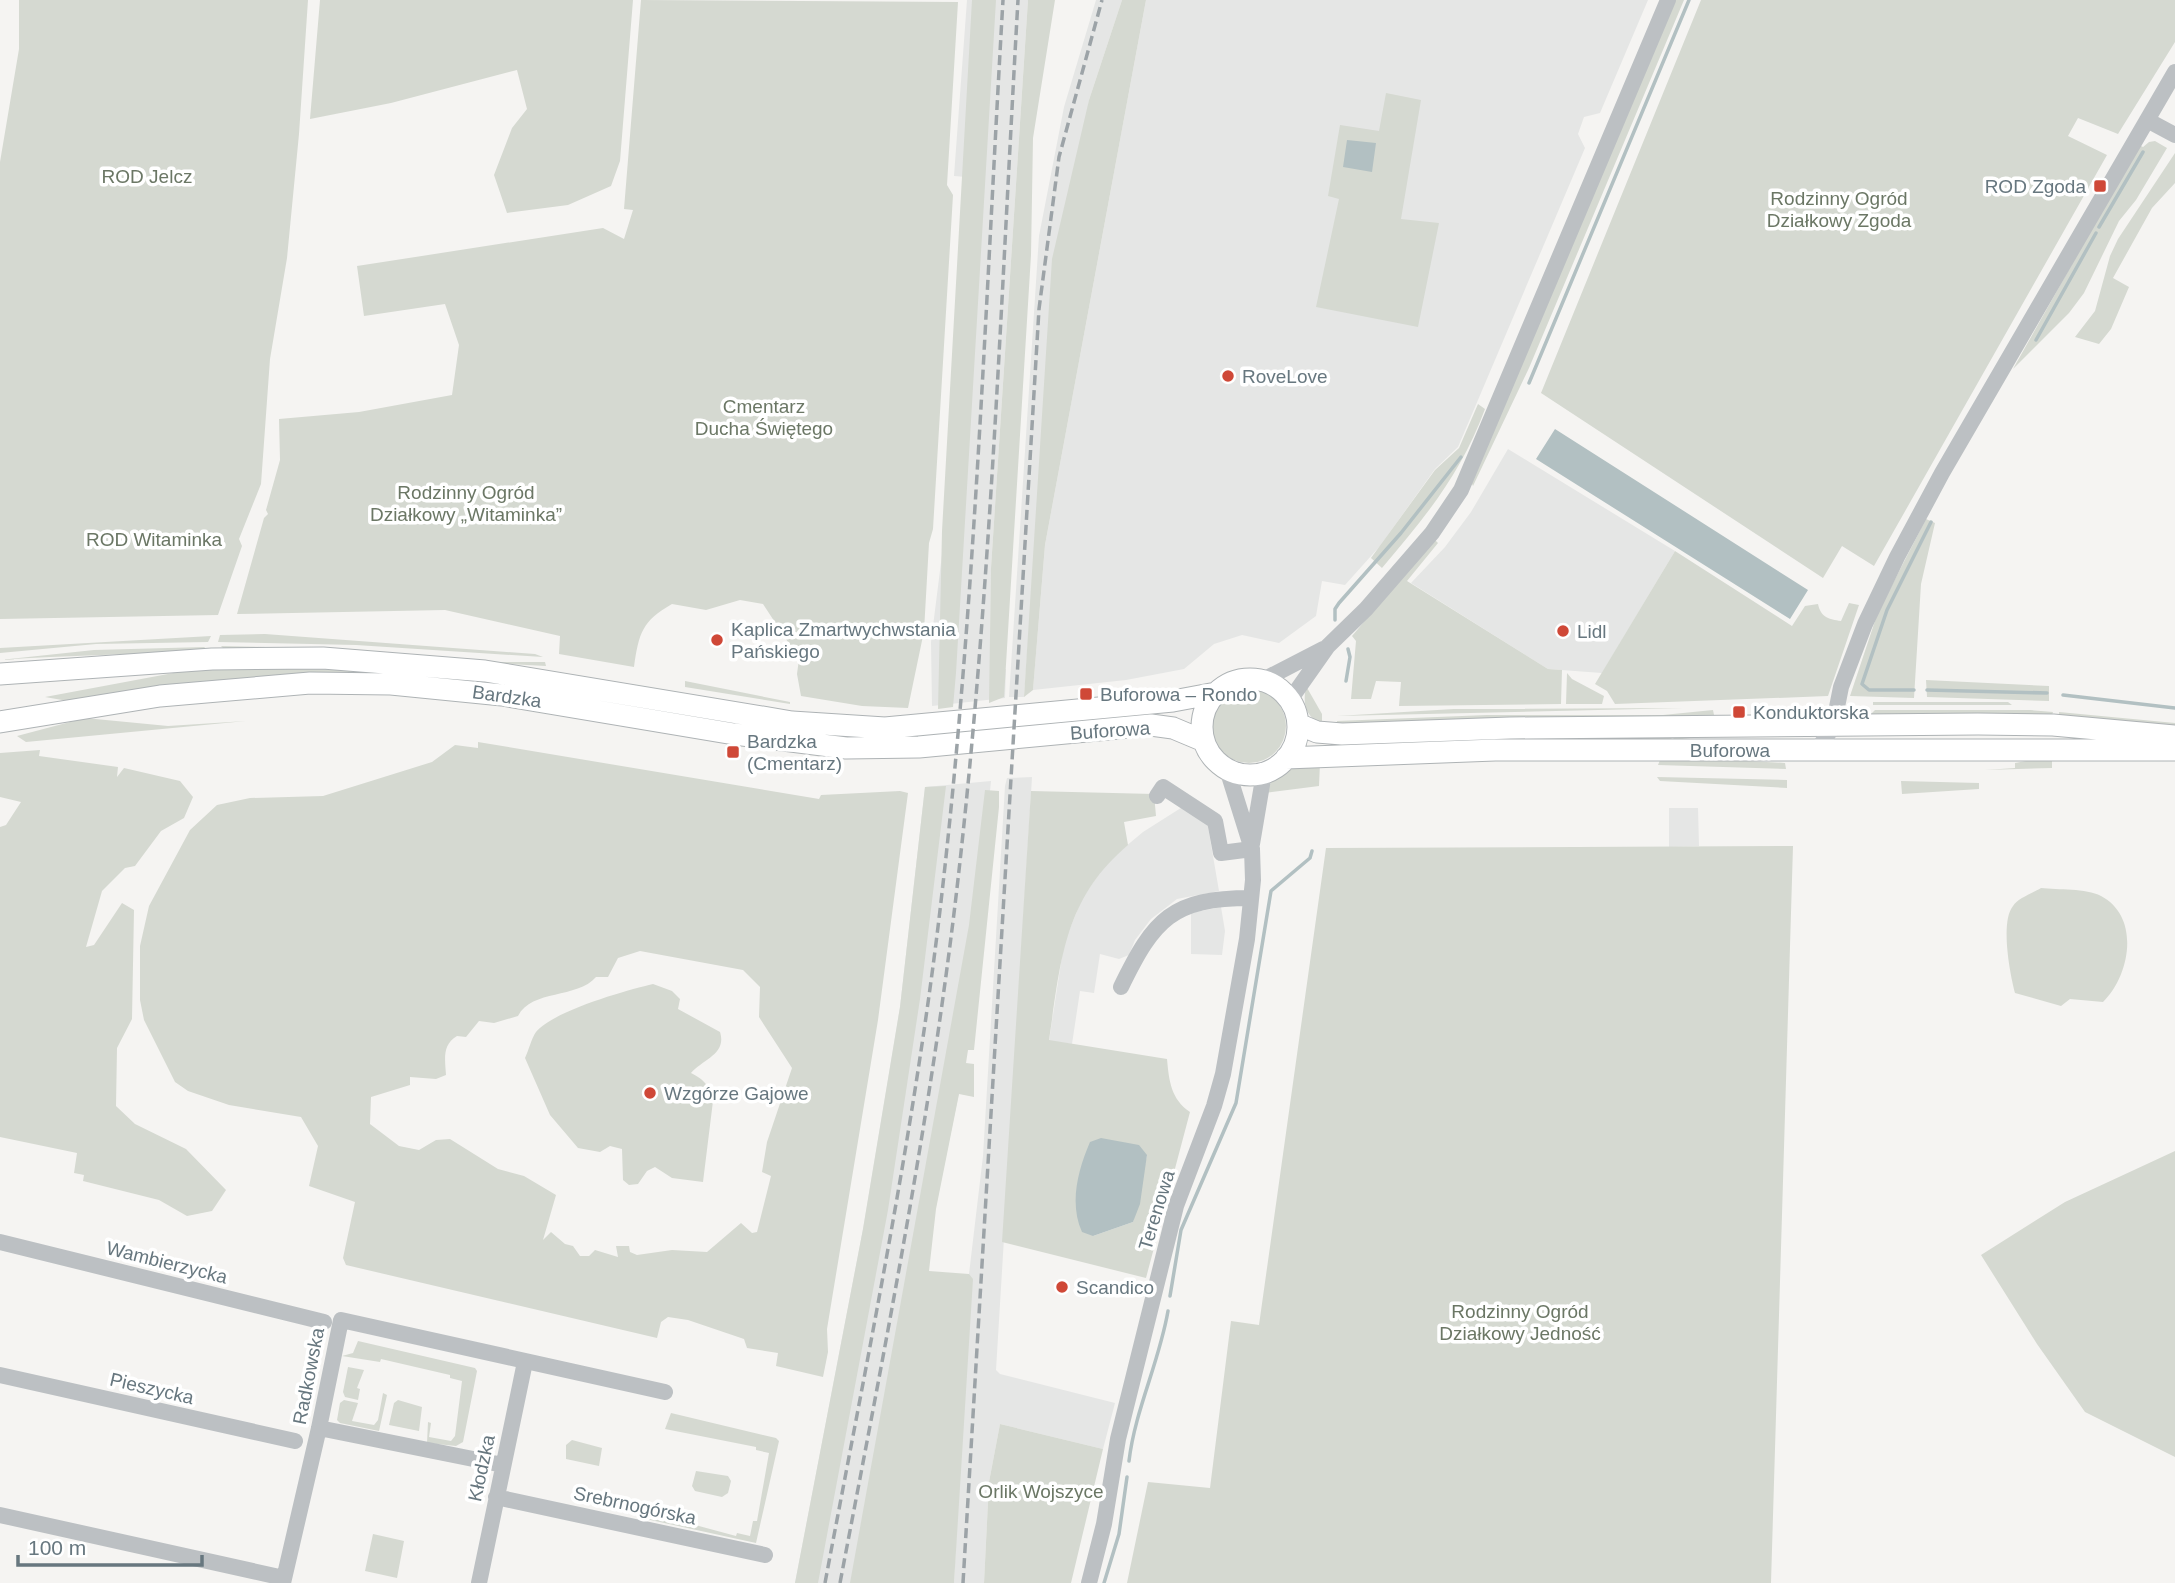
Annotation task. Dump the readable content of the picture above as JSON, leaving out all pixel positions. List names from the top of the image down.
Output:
{
  "streets": {
    "main road": ["Bardzka", "Buforowa"],
    "street": [
      "Terenowa",
      "Wambierzycka",
      "Radkowska",
      "Pieszycka",
      "Kłodzka",
      "Srebrnogórska"
    ]
  },
  "crossings": [
    ["Bardzka", "Buforowa"],
    ["Buforowa", "Terenowa"],
    ["Radkowska", "Kłodzka"],
    ["Kłodzka", "Srebrnogórska"]
  ],
  "parks": [
    "ROD Jelcz",
    "Rodzinny Ogród Działkowy Zgoda",
    "Cmentarz Ducha Świętego",
    "Rodzinny Ogród Działkowy „Witaminka”",
    "ROD Witaminka",
    "Rodzinny Ogród Działkowy Jedność",
    "Orlik Wojszyce"
  ],
  "places": {
    "transit": [
      "ROD Zgoda",
      "Buforowa – Rondo",
      "Konduktorska",
      "Bardzka (Cmentarz)"
    ],
    "other": [
      "RoveLove",
      "Lidl",
      "Kaplica Zmartwychwstania Pańskiego",
      "Wzgórze Gajowe",
      "Scandico"
    ]
  },
  "scale_bar": "100 m"
}
